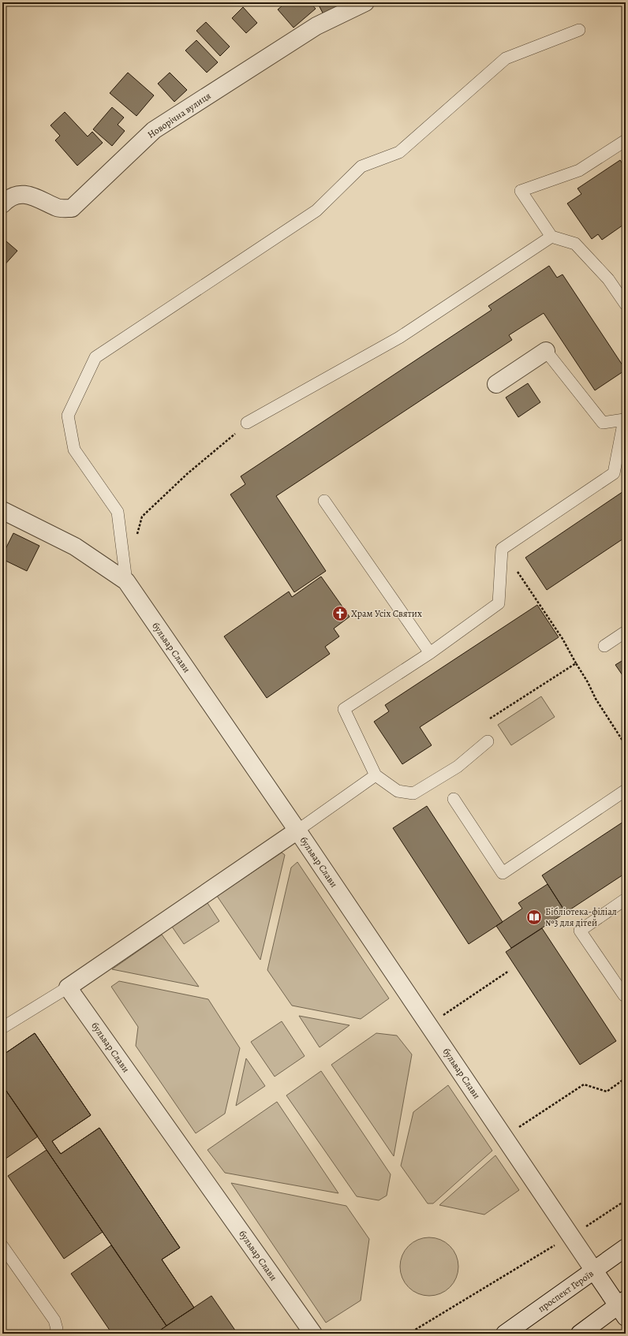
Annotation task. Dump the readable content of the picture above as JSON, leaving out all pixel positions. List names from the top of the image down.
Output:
{
  "streets": {
    "street": ["Новорічна вулиця", "бульвар Слави", "проспект Героїв"]
  },
  "crossings": [
    ["бульвар Слави", "проспект Героїв"]
  ],
  "places": {
    "church": ["Храм Усіх Святих"],
    "library": ["Бібліотека-філіал №3 для дітей"]
  }
}
